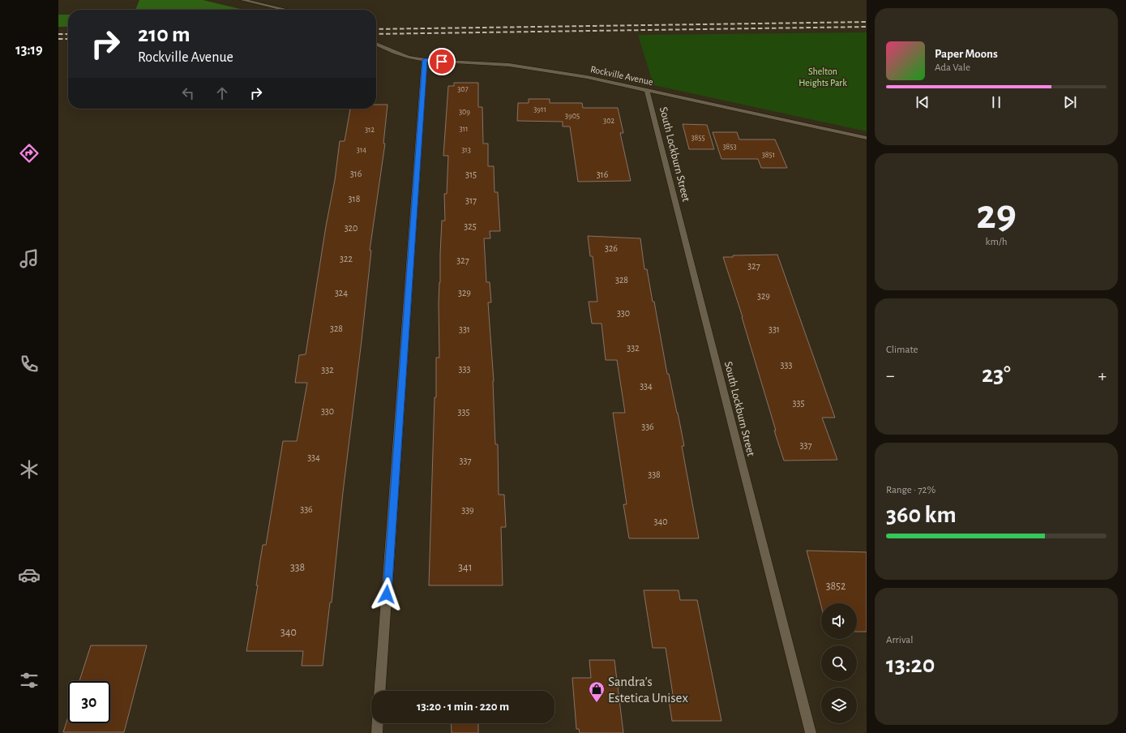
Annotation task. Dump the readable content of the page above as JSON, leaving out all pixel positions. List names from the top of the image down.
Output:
{
  "streets": {
    "street": ["Rockville Avenue", "South Lockburn Street"]
  },
  "crossings": [
    ["Rockville Avenue", "South Lockburn Street"]
  ],
  "parks": ["Shelton Heights Park"],
  "places": {
    "shop": ["Sandra's Estetica Unisex"]
  },
  "house_numbers": [
    "307",
    "3911",
    "309",
    "3905",
    "302",
    "311",
    "312",
    "3855",
    "3853",
    "314",
    "313",
    "3851",
    "316",
    "315",
    "316",
    "318",
    "317",
    "325",
    "320",
    "326",
    "322",
    "327",
    "327",
    "328",
    "324",
    "329",
    "329",
    "330",
    "328",
    "331",
    "331",
    "332",
    "333",
    "333",
    "332",
    "334",
    "335",
    "330",
    "335",
    "336",
    "337",
    "334",
    "337",
    "338",
    "336",
    "339",
    "340",
    "338",
    "341",
    "3852",
    "340"
  ],
  "page": {
    "tabs": "13:19",
    "turn": ["210 m", "Rockville Avenue"],
    "song": ["Paper Moons", "Ada Vale"],
    "tile": [
      ["29", "km/h"],
      "Climate",
      ["Range · 72%", "360 km"],
      ["Arrival", "13:20"]
    ],
    "heat": ["−", "23°", "+"],
    "limit": "30",
    "trip": "13:20 · 1 min · 220 m"
  }
}
